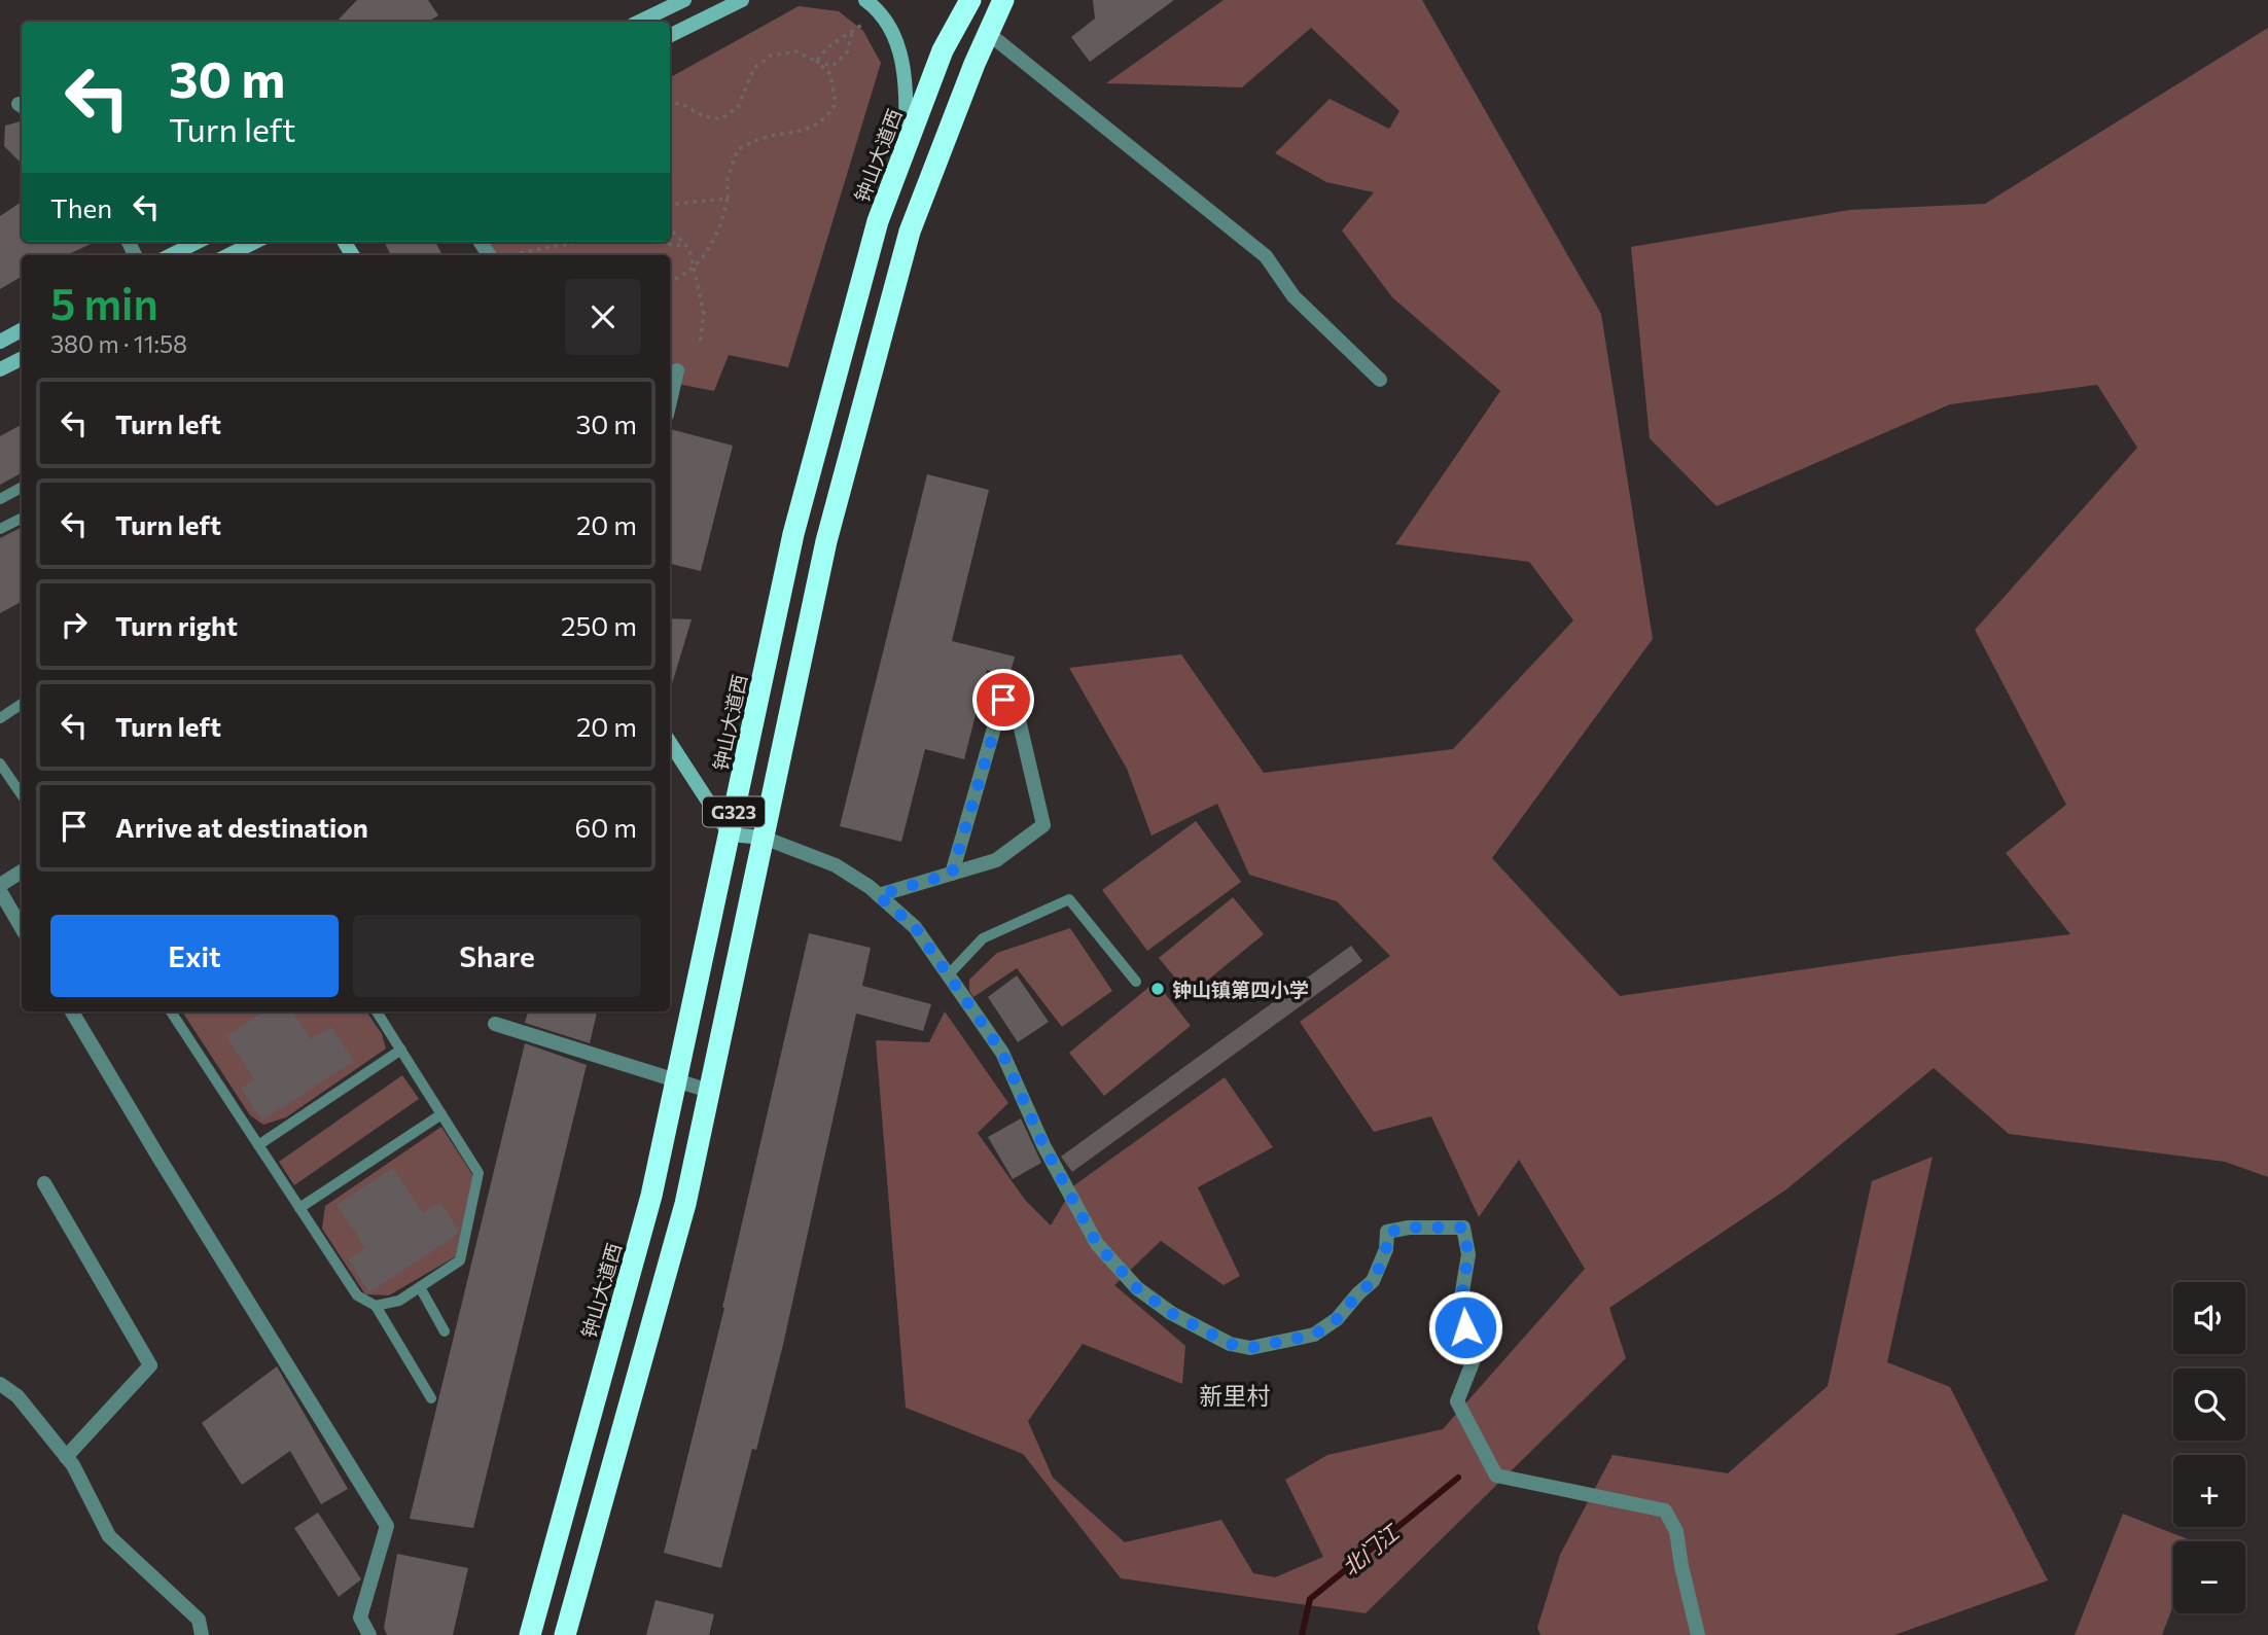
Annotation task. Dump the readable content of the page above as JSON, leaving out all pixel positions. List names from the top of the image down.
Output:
{
  "streets": {
    "highway": ["钟山大道西", "G323"]
  },
  "districts": ["新里村"],
  "water": ["北门江"],
  "places": ["钟山镇第四小学"],
  "page": {
    "turn": ["30 m", "Turn left"],
    "then": "Then",
    "heading": ["5 min", "380 m · 11:58"],
    "list": [
      {
        "name": "Turn left",
        "value": "30 m"
      },
      {
        "name": "Turn left",
        "value": "20 m"
      },
      {
        "name": "Turn right",
        "value": "250 m"
      },
      {
        "name": "Turn left",
        "value": "20 m"
      },
      {
        "name": "Arrive at destination",
        "value": "60 m"
      }
    ],
    "buttons": ["Exit", "Share"],
    "map_buttons": ["+", "−"]
  }
}
